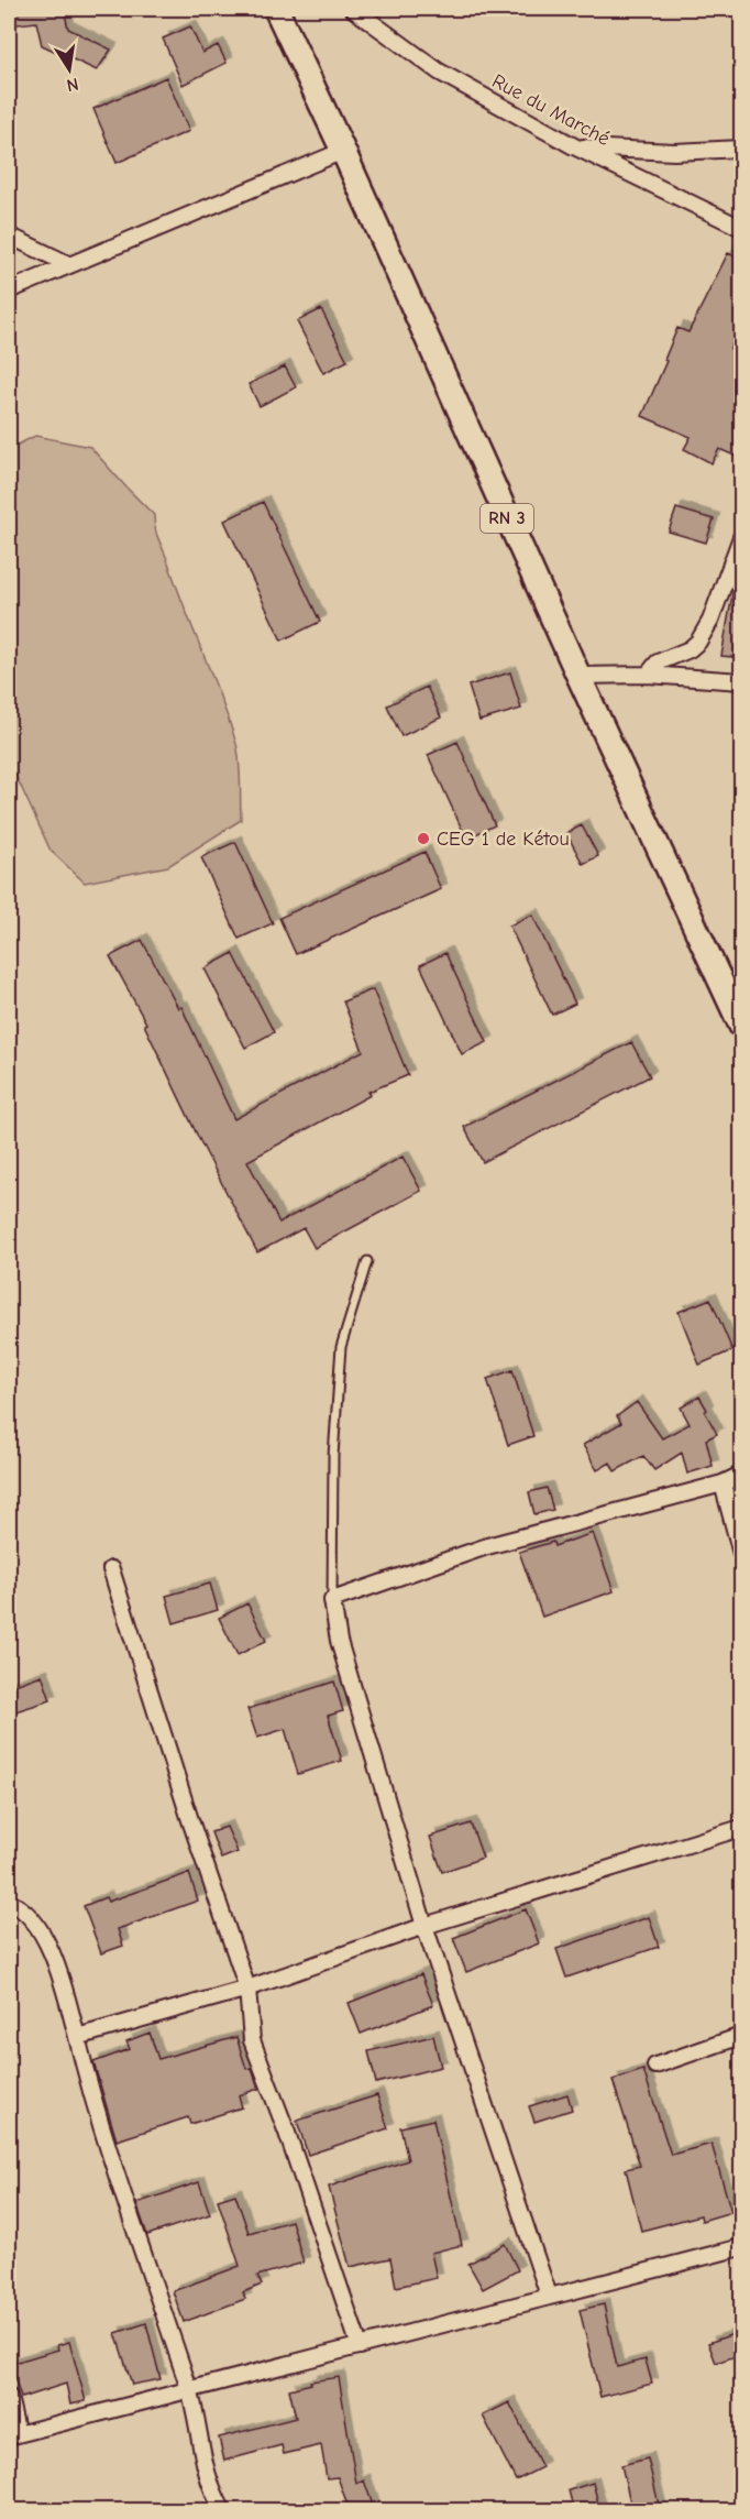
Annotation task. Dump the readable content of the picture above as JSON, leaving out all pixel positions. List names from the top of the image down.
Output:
{
  "streets": {
    "main road": ["RN 3"],
    "street": ["Rue du Marché"]
  },
  "places": ["CEG 1 de Kétou"],
  "north": "bottom"
}
